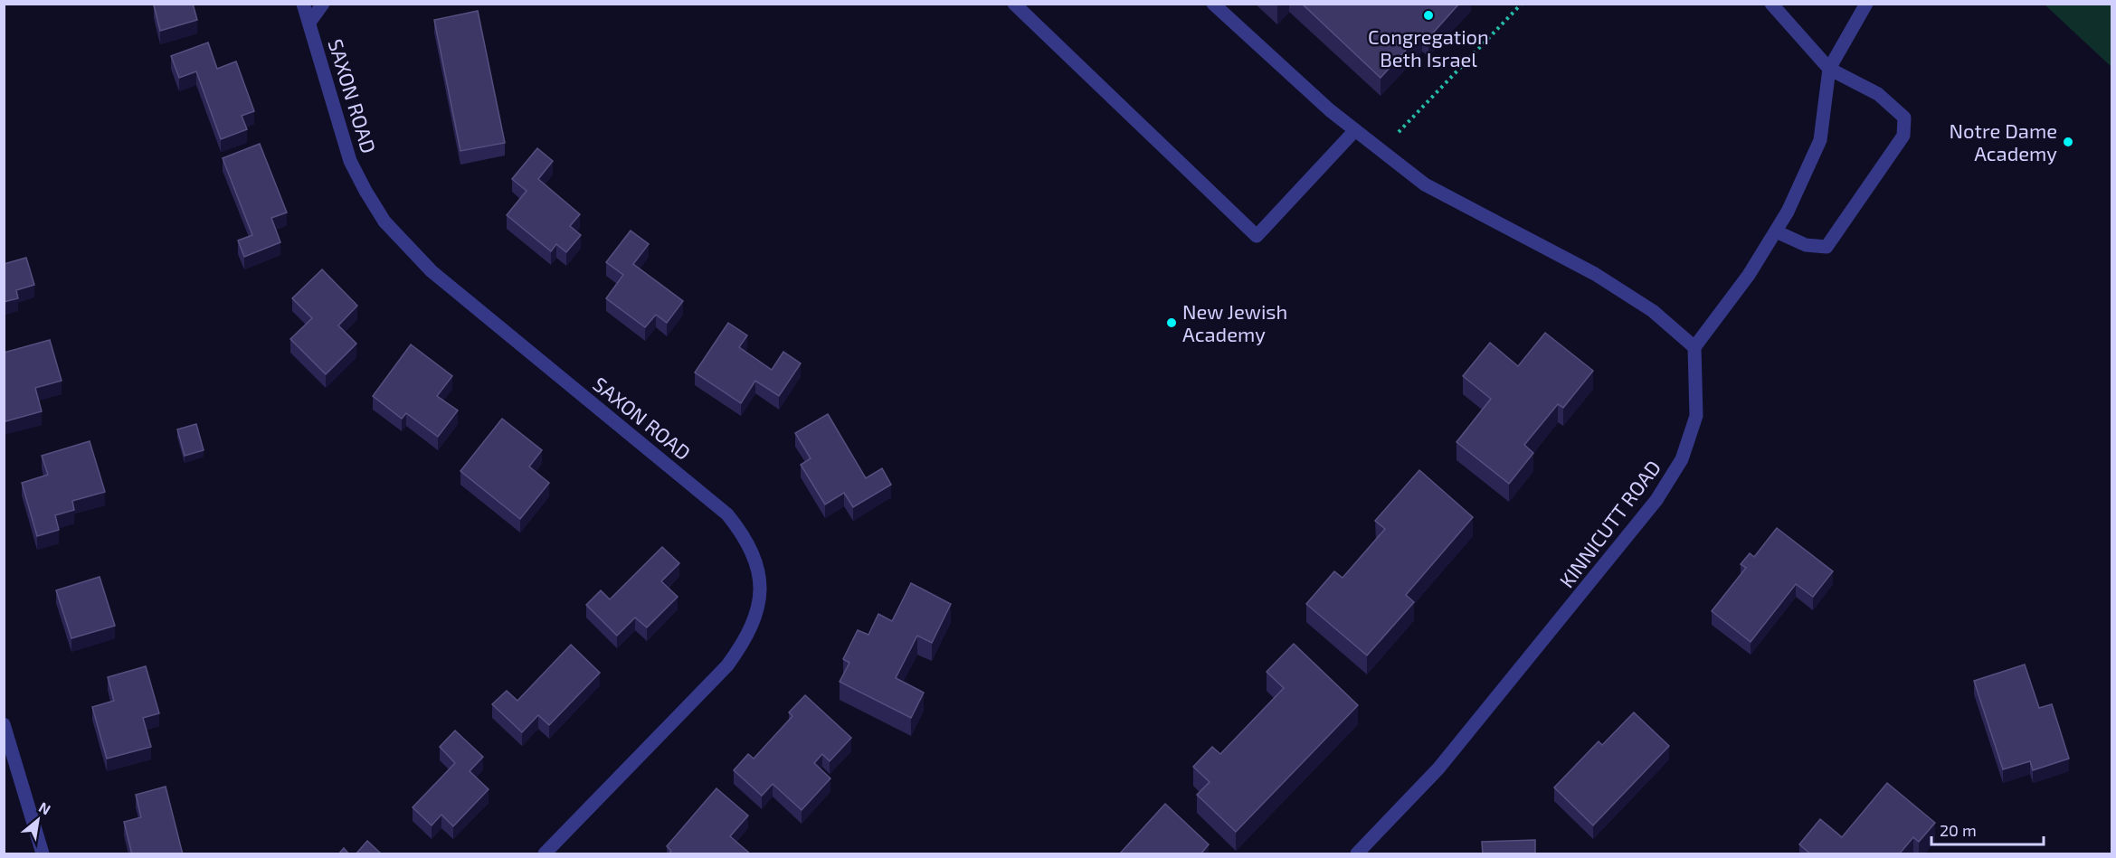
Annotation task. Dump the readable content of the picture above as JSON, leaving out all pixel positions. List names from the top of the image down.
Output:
{
  "streets": {
    "street": ["SAXON ROAD", "KINNICUTT ROAD"]
  },
  "places": ["Congregation Beth Israel", "Notre Dame Academy", "New Jewish Academy"],
  "scale_bar": "20 m",
  "north": "top right"
}
